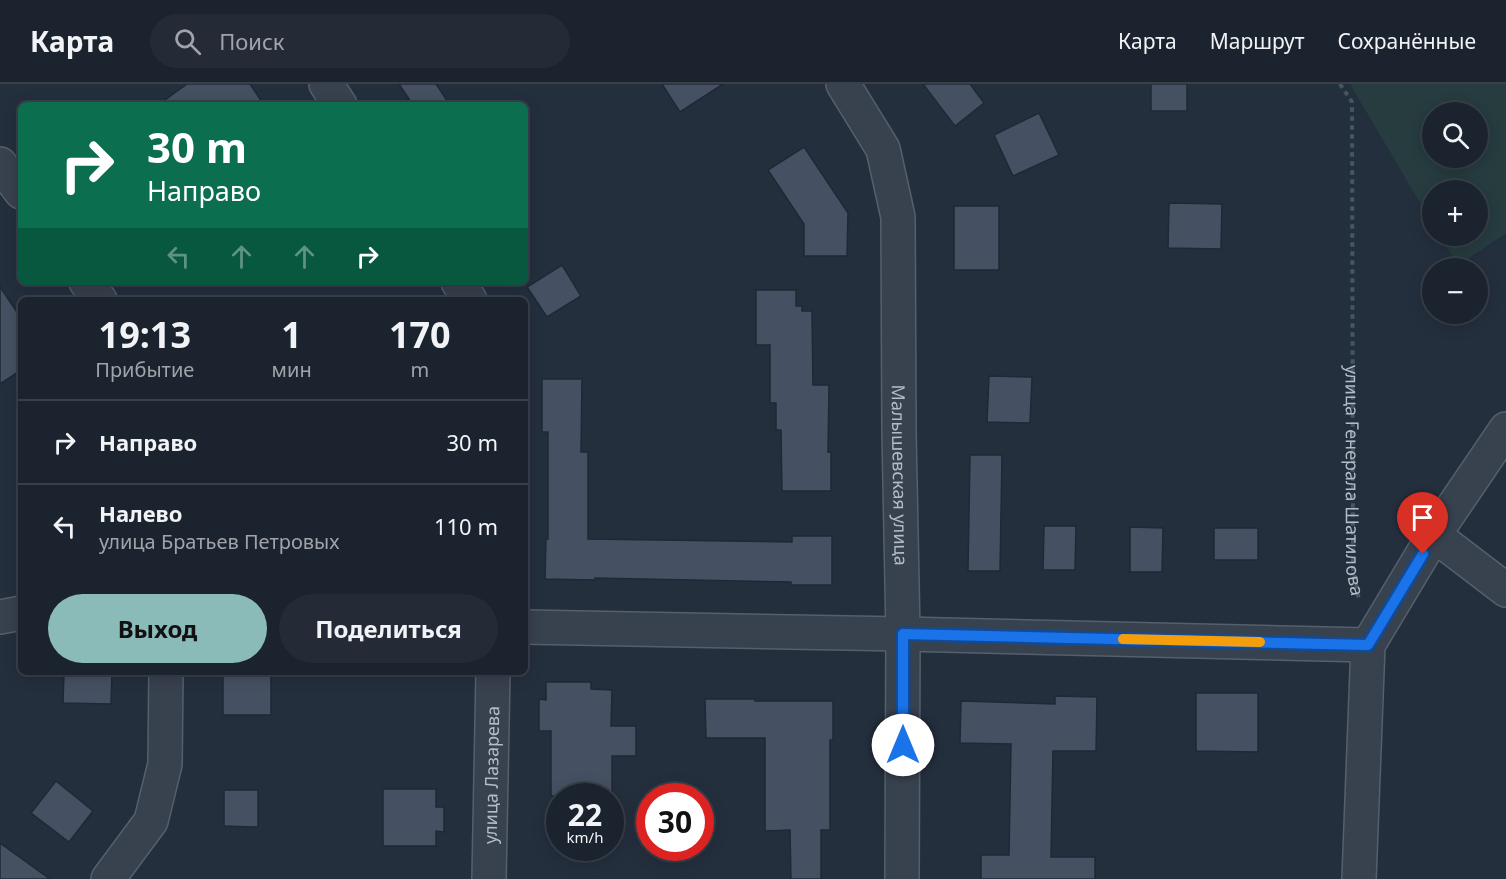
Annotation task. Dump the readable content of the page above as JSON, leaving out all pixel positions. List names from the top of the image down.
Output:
{
  "streets": {
    "street": ["Малышевская улица", "улица Лазарева"],
    "path": ["улица Генерала Шатилова"]
  },
  "page": {
    "header": "Карта",
    "search": "Поиск",
    "nav": ["Карта", "Маршрут", "Сохранённые"],
    "map_buttons": ["+", "−"],
    "turn": ["30 m", "Направо"],
    "eta": [
      "19:13",
      "Прибытие",
      "1",
      "мин",
      "170",
      "m"
    ],
    "list": [
      {
        "name": "Направо",
        "value": "30 m"
      },
      {
        "name": "Налево",
        "note": "улица Братьев Петровых",
        "value": "110 m"
      }
    ],
    "buttons": ["Выход", "Поделиться"],
    "speed": "22 km/h",
    "limit": "30"
  }
}
